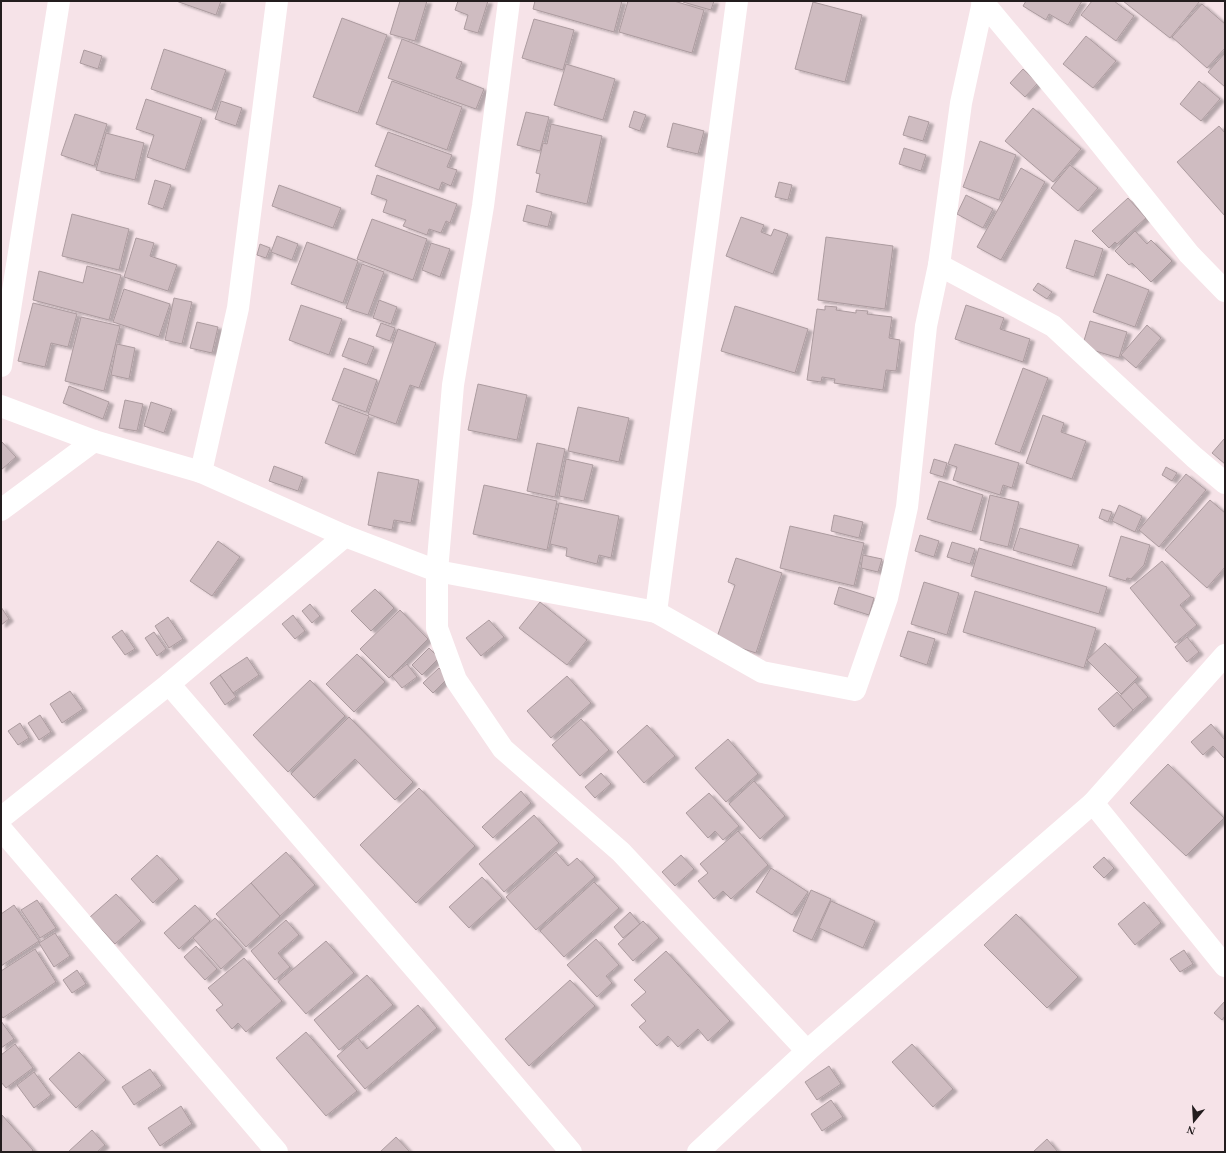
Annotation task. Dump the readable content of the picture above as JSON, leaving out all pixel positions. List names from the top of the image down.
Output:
{
  "north": "bottom"
}
